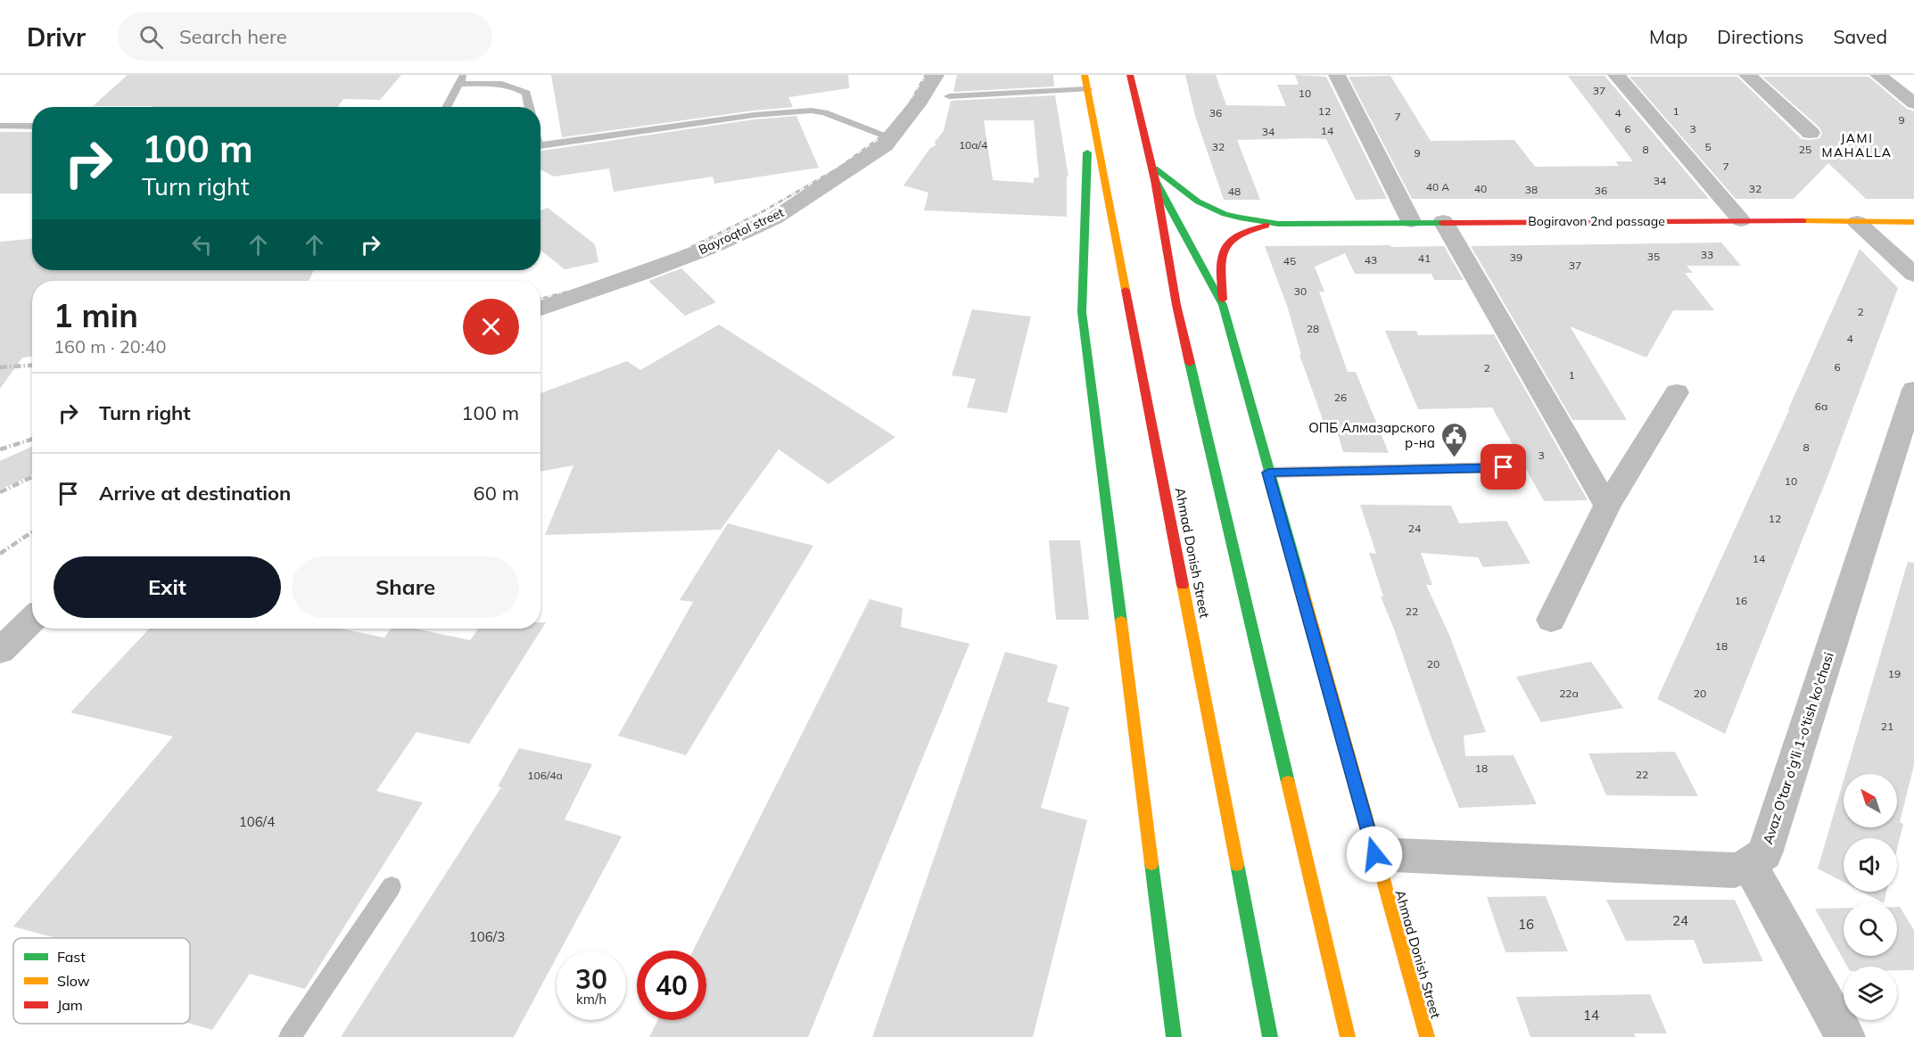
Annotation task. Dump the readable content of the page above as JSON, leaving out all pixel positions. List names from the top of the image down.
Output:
{
  "streets": {
    "main road": ["Bogiravon 2nd passage", "Ahmad Donish Street"],
    "street": ["Bayroqtol street", "Avaz O'tar o'g'li 1-o'tish ko'chasi"]
  },
  "districts": ["JAMI MAHALLA"],
  "places": {
    "public building": ["ОПБ Алмазарского р-на"]
  },
  "house_numbers": [
    "37",
    "10",
    "12",
    "1",
    "36",
    "4",
    "7",
    "9",
    "6",
    "3",
    "14",
    "34",
    "10a/4",
    "32",
    "5",
    "8",
    "25",
    "9",
    "7",
    "34",
    "40 A",
    "40",
    "32",
    "38",
    "36",
    "48",
    "33",
    "35",
    "39",
    "41",
    "43",
    "45",
    "37",
    "30",
    "2",
    "28",
    "4",
    "6",
    "2",
    "1",
    "26",
    "6а",
    "8",
    "3",
    "10",
    "12",
    "24",
    "14",
    "16",
    "22",
    "18",
    "20",
    "19",
    "22а",
    "20",
    "21",
    "18",
    "22",
    "106/4a",
    "106/4",
    "24",
    "16",
    "106/3",
    "14"
  ],
  "legend": ["Fast", "Slow", "Jam"],
  "north": "top left",
  "page": {
    "header": "Drivr",
    "search": "Search here",
    "nav": ["Map", "Directions", "Saved"],
    "turn": ["100 m", "Turn right"],
    "heading": ["1 min", "160 m · 20:40"],
    "list": [
      {
        "name": "Turn right",
        "value": "100 m"
      },
      {
        "name": "Arrive at destination",
        "value": "60 m"
      }
    ],
    "buttons": ["Exit", "Share"],
    "speed": "30 km/h",
    "limit": "40"
  }
}
